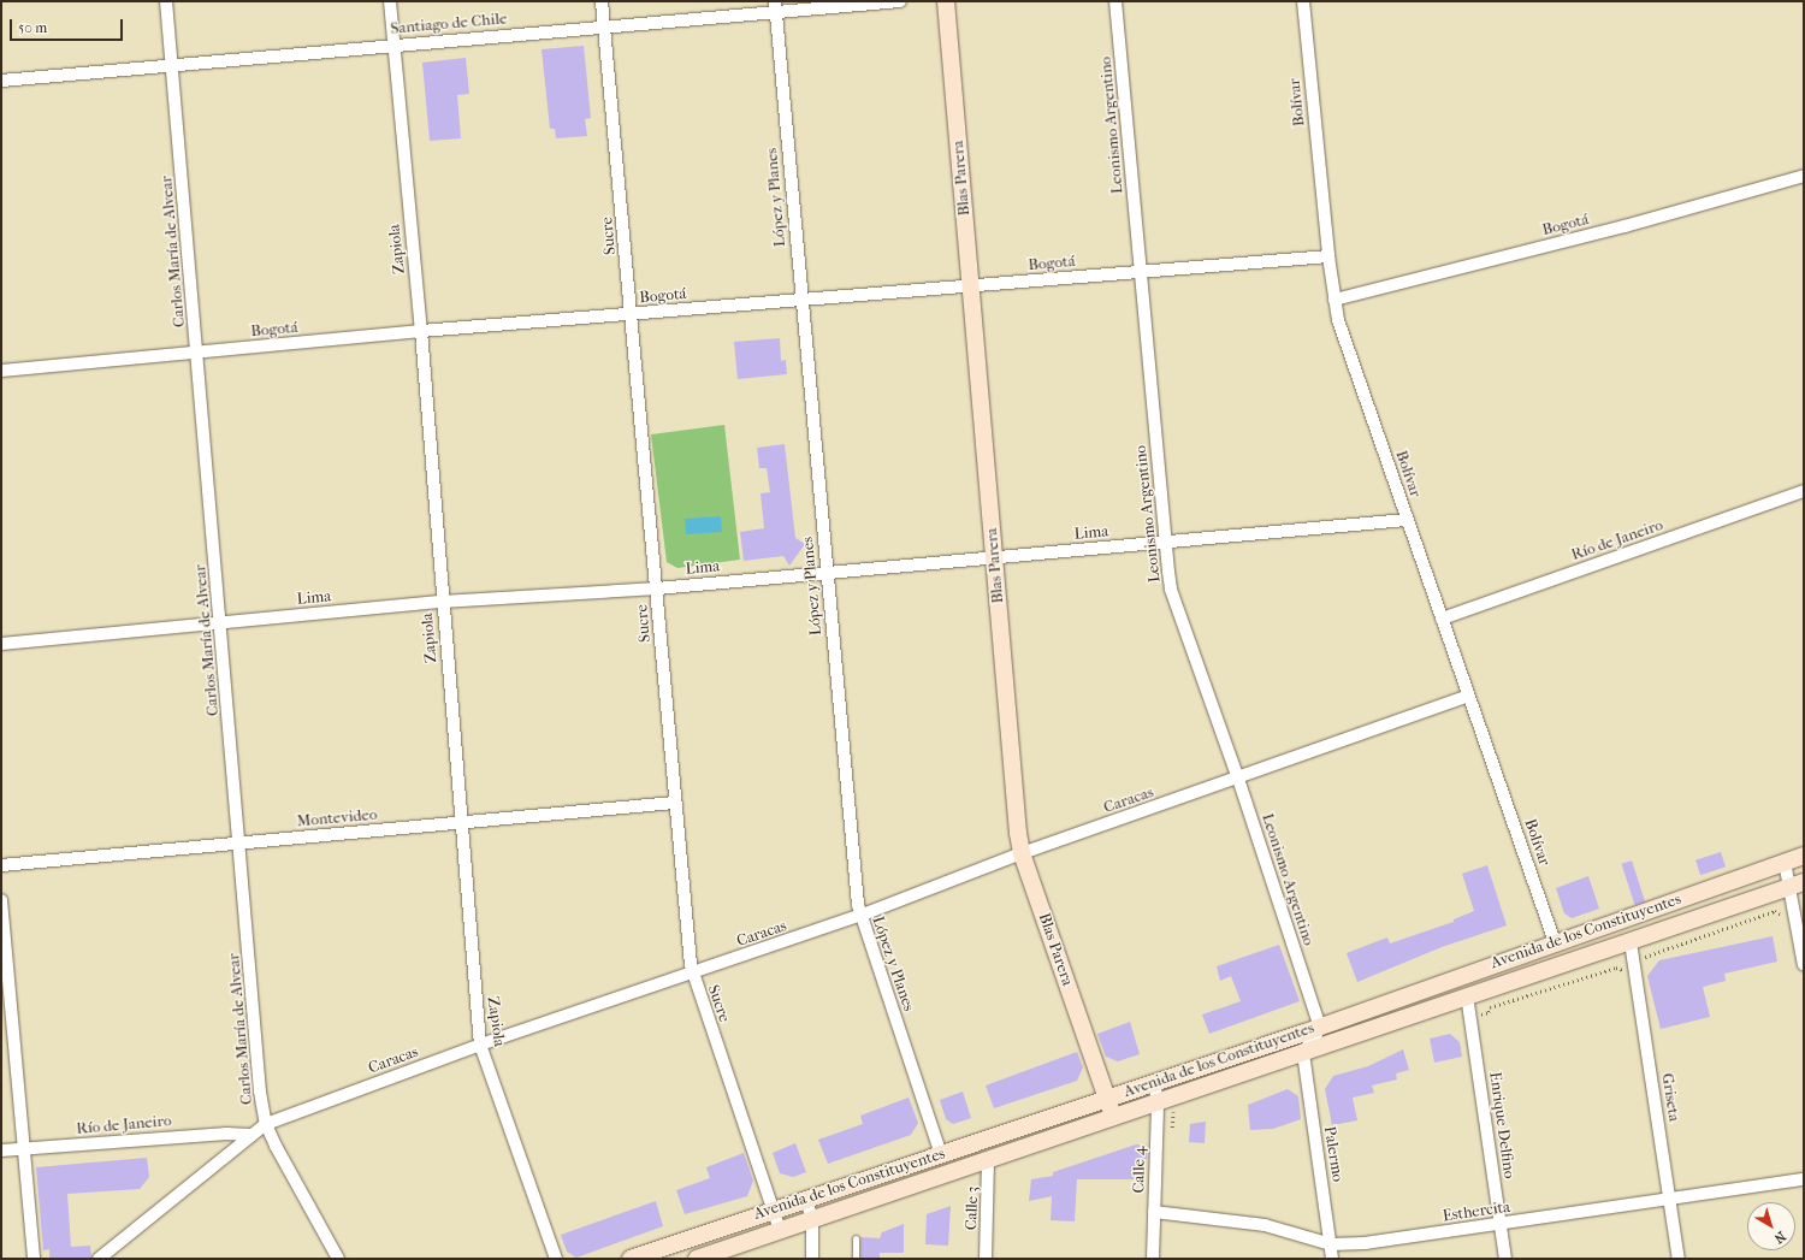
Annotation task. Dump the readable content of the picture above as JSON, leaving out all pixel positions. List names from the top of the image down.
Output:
{
  "streets": {
    "main road": ["Blas Parera", "Avenida de los Constituyentes"],
    "street": [
      "Santiago de Chile",
      "Bolívar",
      "Leonismo Argentino",
      "López y Planes",
      "Bogotá",
      "Sucre",
      "Zapiola",
      "Carlos María de Alvear",
      "Lima",
      "Río de Janeiro",
      "Caracas",
      "Montevideo",
      "Griseta",
      "Enrique Delfino",
      "Palermo",
      "Calle 4",
      "Calle 3",
      "Esthercita"
    ]
  },
  "crossings": [
    ["Santiago de Chile", "López y Planes"],
    ["Santiago de Chile", "Sucre"],
    ["Santiago de Chile", "Zapiola"],
    ["Santiago de Chile", "Carlos María de Alvear"],
    ["Bolívar", "Bogotá"],
    ["Bolívar", "Lima"],
    ["Bolívar", "Río de Janeiro"],
    ["Bolívar", "Caracas"],
    ["Bolívar", "Avenida de los Constituyentes"],
    ["Leonismo Argentino", "Bogotá"],
    ["Leonismo Argentino", "Lima"],
    ["Leonismo Argentino", "Caracas"],
    ["Leonismo Argentino", "Avenida de los Constituyentes"],
    ["Blas Parera", "Bogotá"],
    ["Blas Parera", "Lima"],
    ["Blas Parera", "Caracas"],
    ["Blas Parera", "Avenida de los Constituyentes"],
    ["López y Planes", "Bogotá"],
    ["López y Planes", "Lima"],
    ["López y Planes", "Caracas"],
    ["López y Planes", "Avenida de los Constituyentes"],
    ["Bogotá", "Sucre"],
    ["Bogotá", "Zapiola"],
    ["Bogotá", "Carlos María de Alvear"],
    ["Sucre", "Lima"],
    ["Sucre", "Caracas"],
    ["Sucre", "Montevideo"],
    ["Sucre", "Avenida de los Constituyentes"],
    ["Zapiola", "Lima"],
    ["Zapiola", "Caracas"],
    ["Zapiola", "Montevideo"],
    ["Carlos María de Alvear", "Lima"],
    ["Carlos María de Alvear", "Caracas"],
    ["Carlos María de Alvear", "Montevideo"],
    ["Río de Janeiro", "Caracas"],
    ["Avenida de los Constituyentes", "Griseta"],
    ["Avenida de los Constituyentes", "Enrique Delfino"],
    ["Avenida de los Constituyentes", "Palermo"],
    ["Avenida de los Constituyentes", "Calle 4"],
    ["Avenida de los Constituyentes", "Calle 3"],
    ["Griseta", "Esthercita"],
    ["Enrique Delfino", "Esthercita"],
    ["Palermo", "Esthercita"],
    ["Calle 4", "Esthercita"]
  ],
  "scale_bar": "50 m",
  "north": "bottom right"
}
